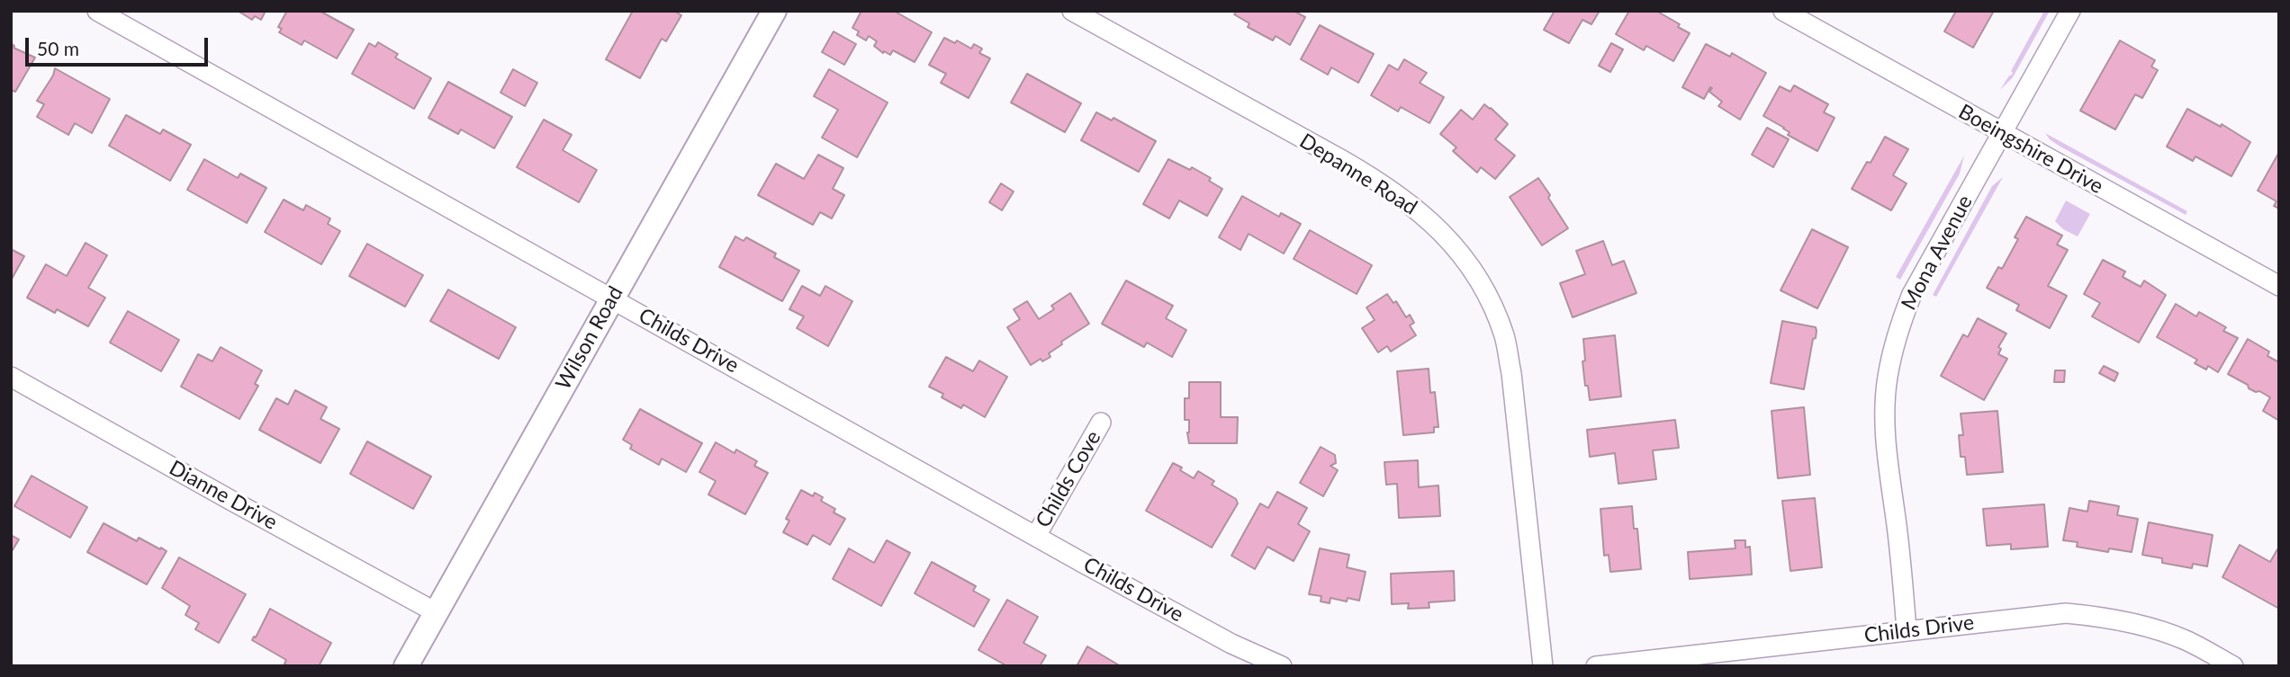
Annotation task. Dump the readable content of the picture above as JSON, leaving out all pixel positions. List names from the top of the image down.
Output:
{
  "streets": {
    "street": [
      "Boeingshire Drive",
      "Depanne Road",
      "Mona Avenue",
      "Wilson Road",
      "Childs Drive",
      "Childs Cove",
      "Dianne Drive"
    ]
  },
  "crossings": [
    ["Boeingshire Drive", "Mona Avenue"],
    ["Mona Avenue", "Childs Drive"],
    ["Wilson Road", "Childs Drive"],
    ["Wilson Road", "Dianne Drive"],
    ["Childs Drive", "Childs Cove"]
  ],
  "scale_bar": "50 m"
}
